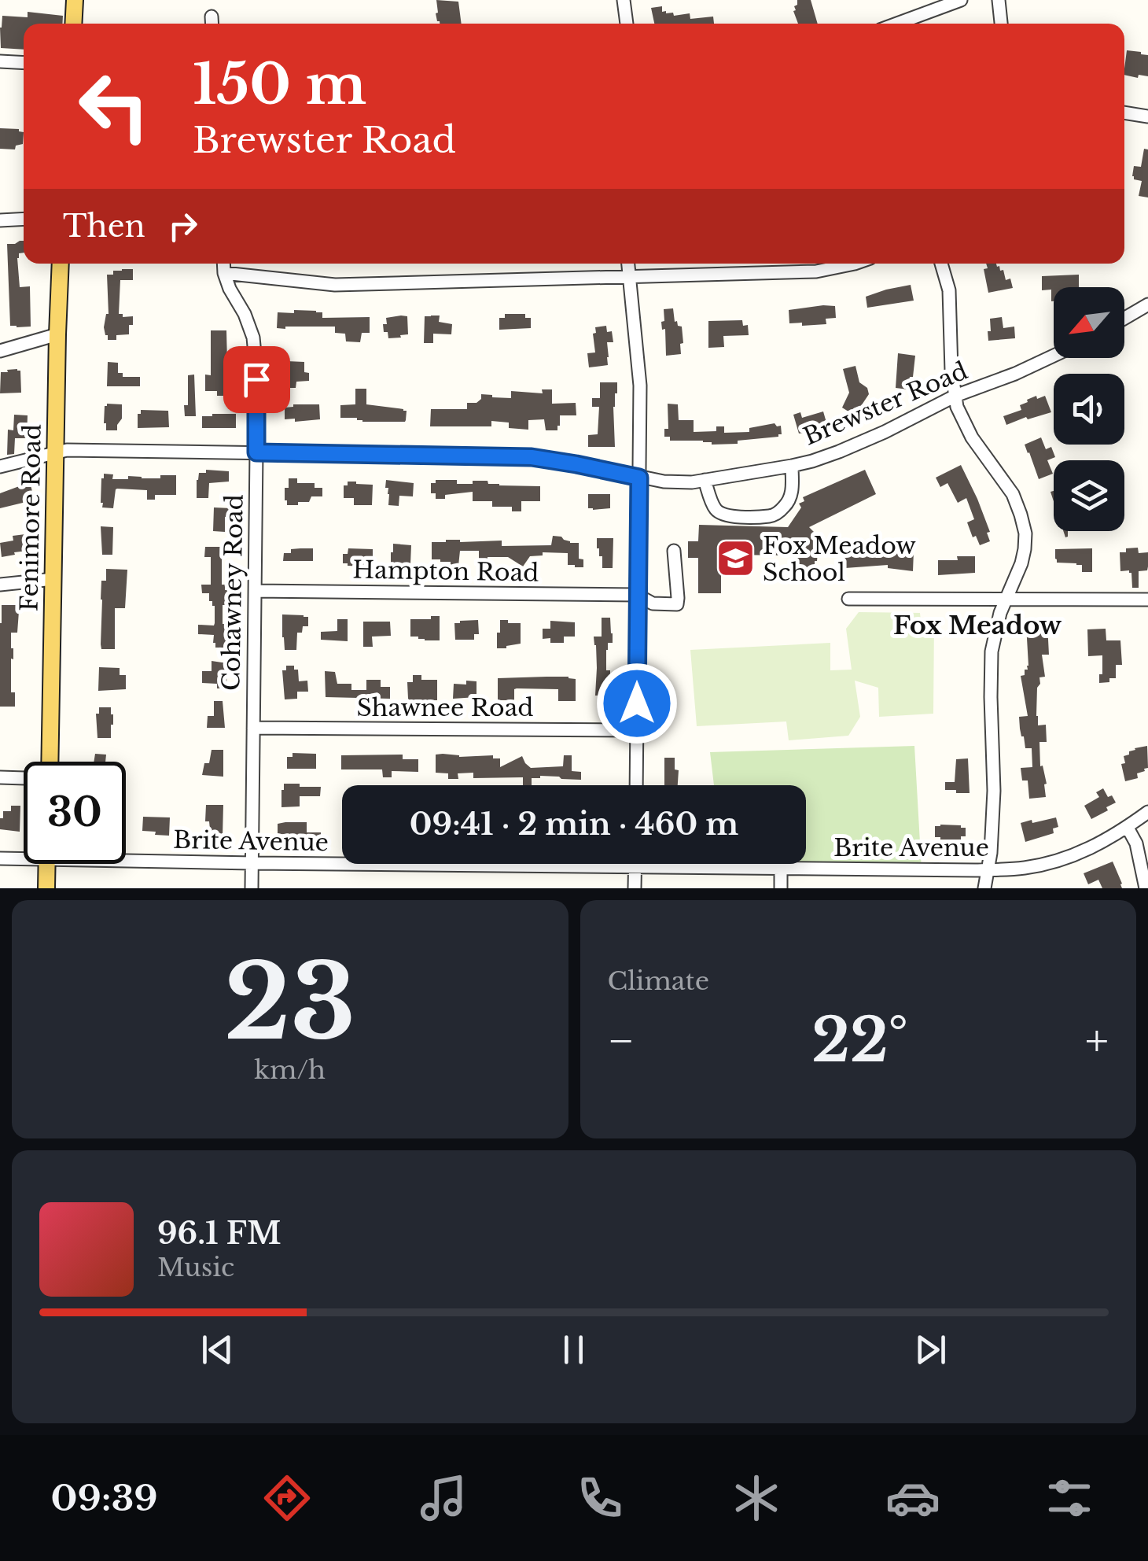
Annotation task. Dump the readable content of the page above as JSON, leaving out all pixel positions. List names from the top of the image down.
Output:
{
  "streets": {
    "main road": ["Fenimore Road"],
    "street": [
      "Brewster Road",
      "Hampton Road",
      "Cohawney Road",
      "Shawnee Road",
      "Brite Avenue"
    ]
  },
  "crossings": [
    ["Brewster Road", "Fenimore Road"],
    ["Brewster Road", "Cohawney Road"],
    ["Hampton Road", "Cohawney Road"],
    ["Cohawney Road", "Shawnee Road"],
    ["Cohawney Road", "Brite Avenue"]
  ],
  "districts": ["Fox Meadow"],
  "places": {
    "school or university": ["Fox Meadow School"]
  },
  "north": "bottom left",
  "page": {
    "turn": ["150 m", "Brewster Road"],
    "then": "Then",
    "limit": "30",
    "trip": "09:41 · 2 min · 460 m",
    "tile": [
      ["23", "km/h"],
      "Climate"
    ],
    "heat": ["−", "22°", "+"],
    "song": ["96.1 FM", "Music"],
    "tabs": "09:39"
  }
}
